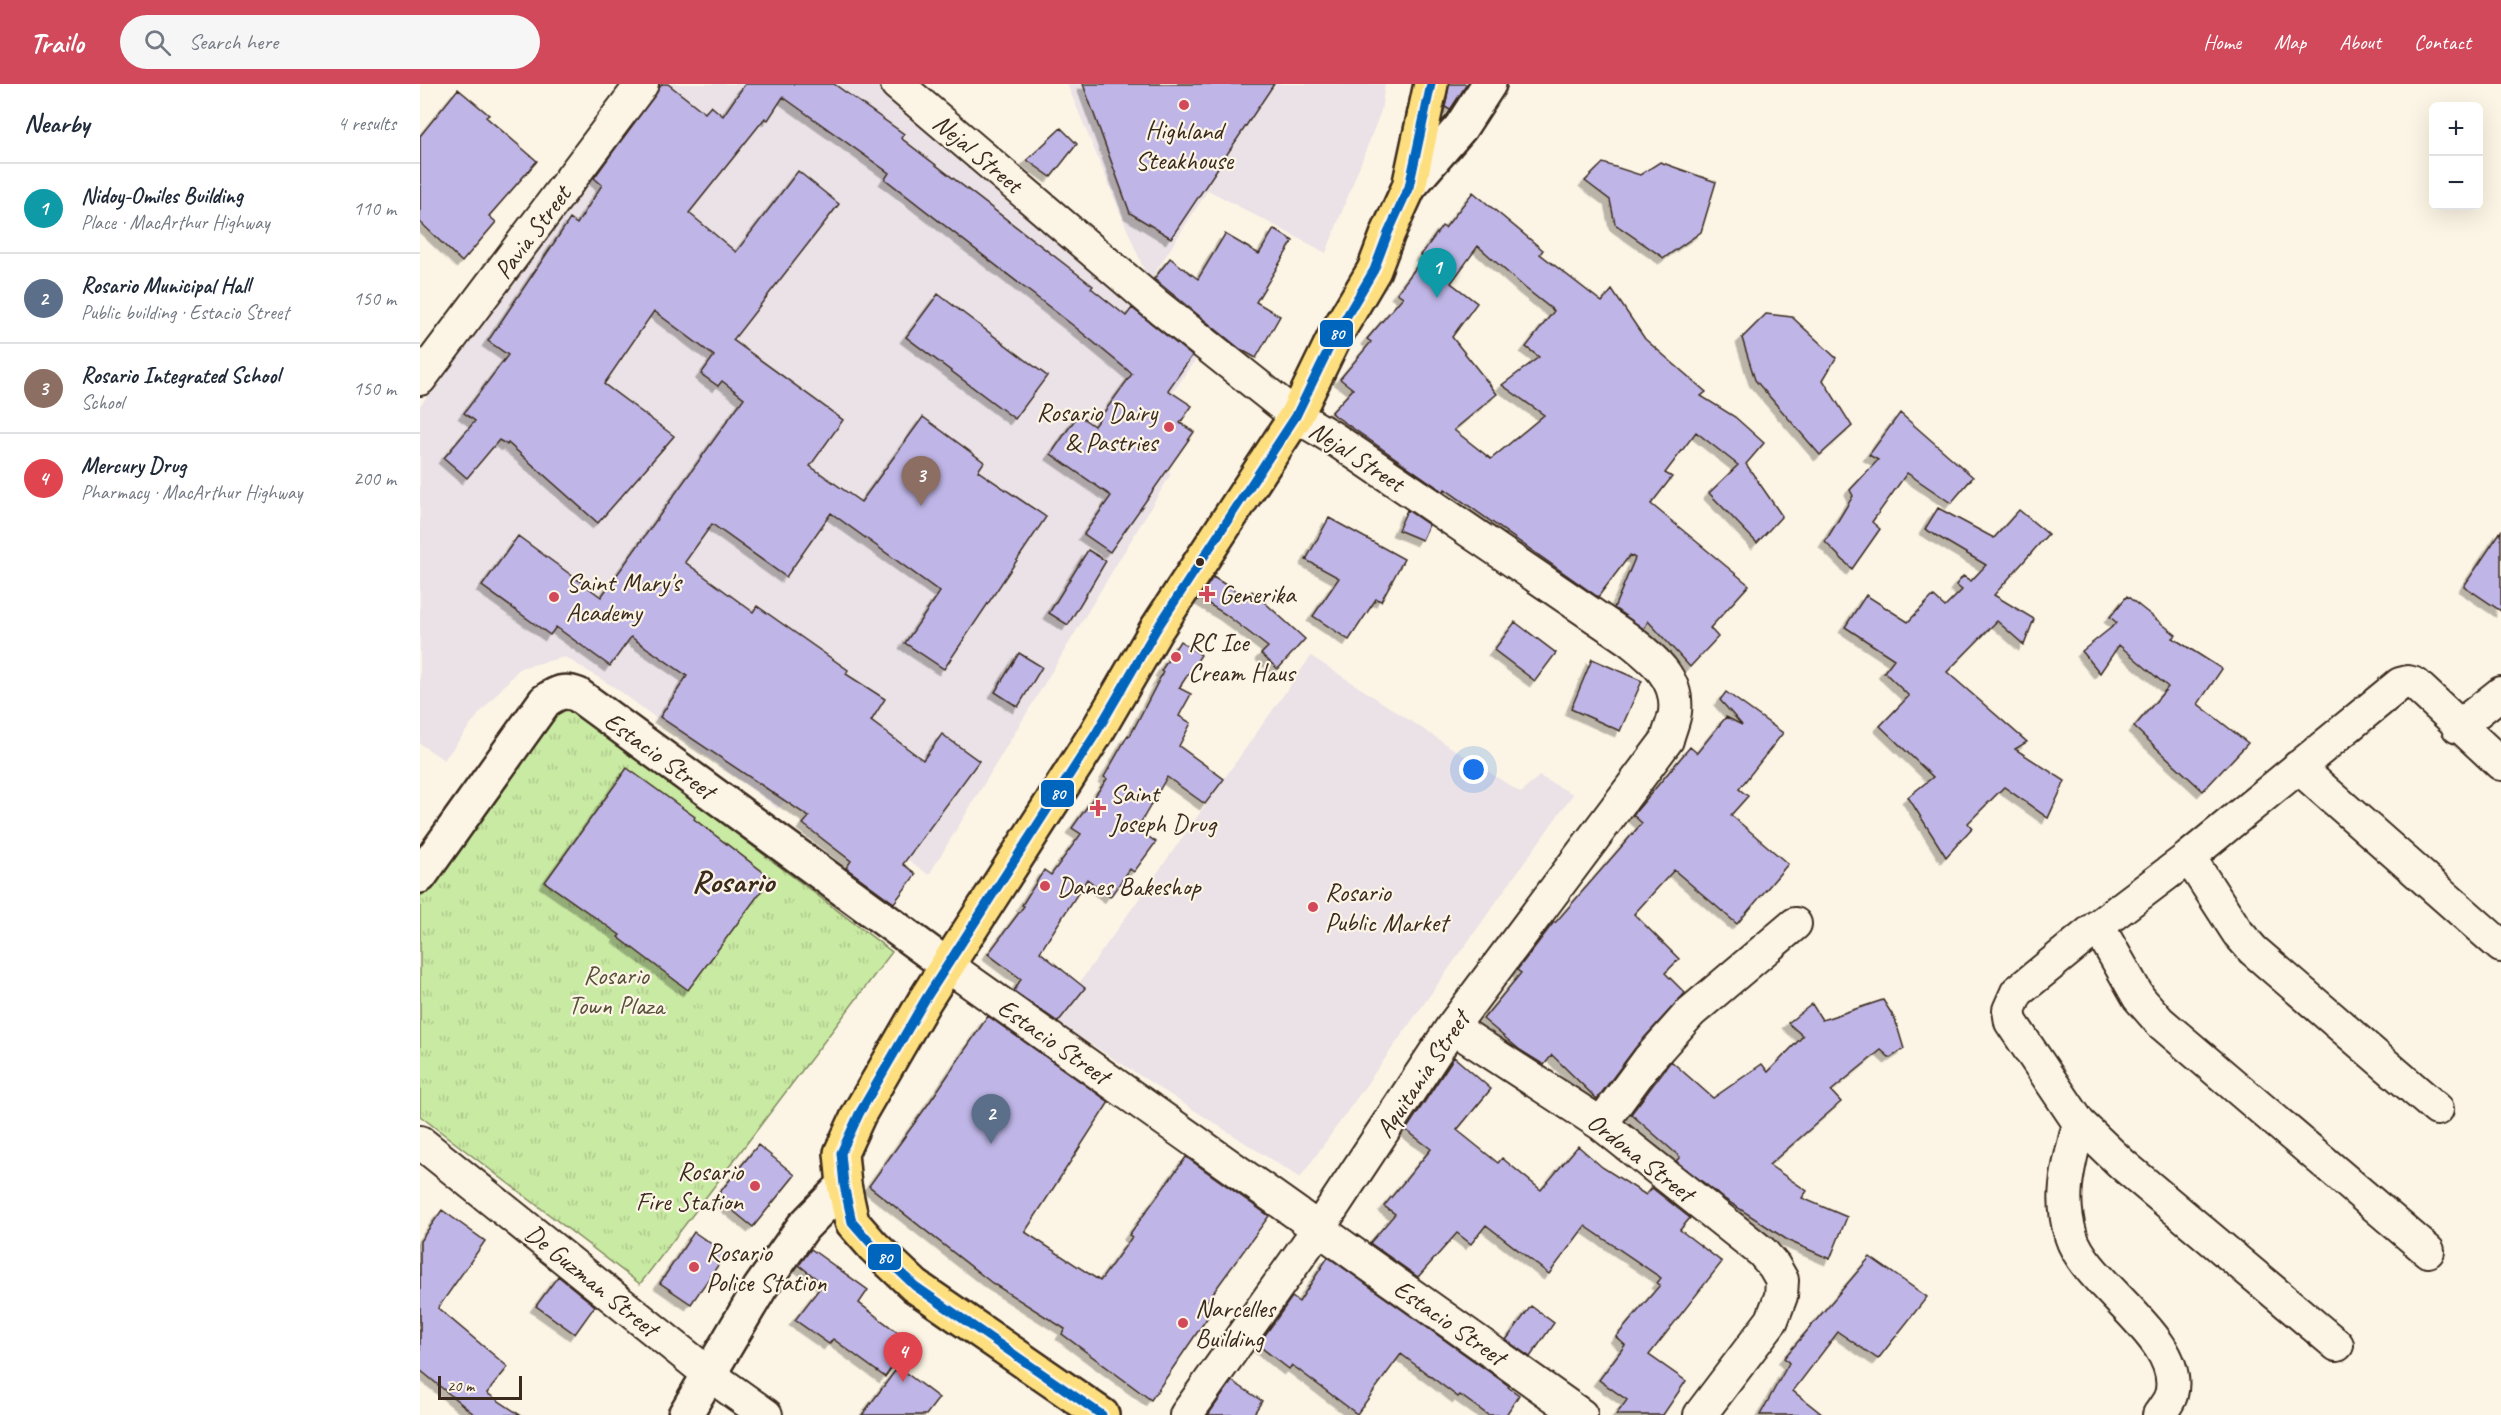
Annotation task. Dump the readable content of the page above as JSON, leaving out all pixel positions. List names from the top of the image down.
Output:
{
  "streets": {
    "main road": ["Estacio Street"],
    "street": [
      "Nejal Street",
      "Pavia Street",
      "Aquitania Street",
      "Ordona Street",
      "De Guzman Street"
    ]
  },
  "crossings": [
    ["Nejal Street", "Aquitania Street"],
    ["Estacio Street", "Aquitania Street"],
    ["Aquitania Street", "Ordona Street"]
  ],
  "districts": ["Rosario"],
  "parks": ["Rosario Town Plaza"],
  "places": {
    "other": [
      "Highland Steakhouse",
      "Rosario Dairy & Pastries",
      "Saint Mary's Academy",
      "RC Ice Cream Haus",
      "Danes Bakeshop",
      "Rosario Public Market",
      "Rosario Fire Station",
      "Rosario Police Station",
      "Narcelles Building"
    ],
    "health": ["Generika", "Saint Joseph Drug"]
  },
  "lines": ["transit line 80"],
  "scale_bar": "20 m",
  "page": {
    "header": "Trailo",
    "search": "Search here",
    "nav": [
      "Home",
      "Map",
      "About",
      "Contact"
    ],
    "heading": ["Nearby", "4 results"],
    "map_buttons": ["+", "−"],
    "list": [
      {
        "mark": "1",
        "name": "Nidoy-Omiles Building",
        "note": "Place · MacArthur Highway",
        "value": "110 m"
      },
      {
        "mark": "2",
        "name": "Rosario Municipal Hall",
        "note": "Public building · Estacio Street",
        "value": "150 m"
      },
      {
        "mark": "3",
        "name": "Rosario Integrated School",
        "note": "School",
        "value": "150 m"
      },
      {
        "mark": "4",
        "name": "Mercury Drug",
        "note": "Pharmacy · MacArthur Highway",
        "value": "200 m"
      }
    ],
    "pins": [
      "1",
      "3",
      "2",
      "4"
    ],
    "scale": "20 m"
  }
}
